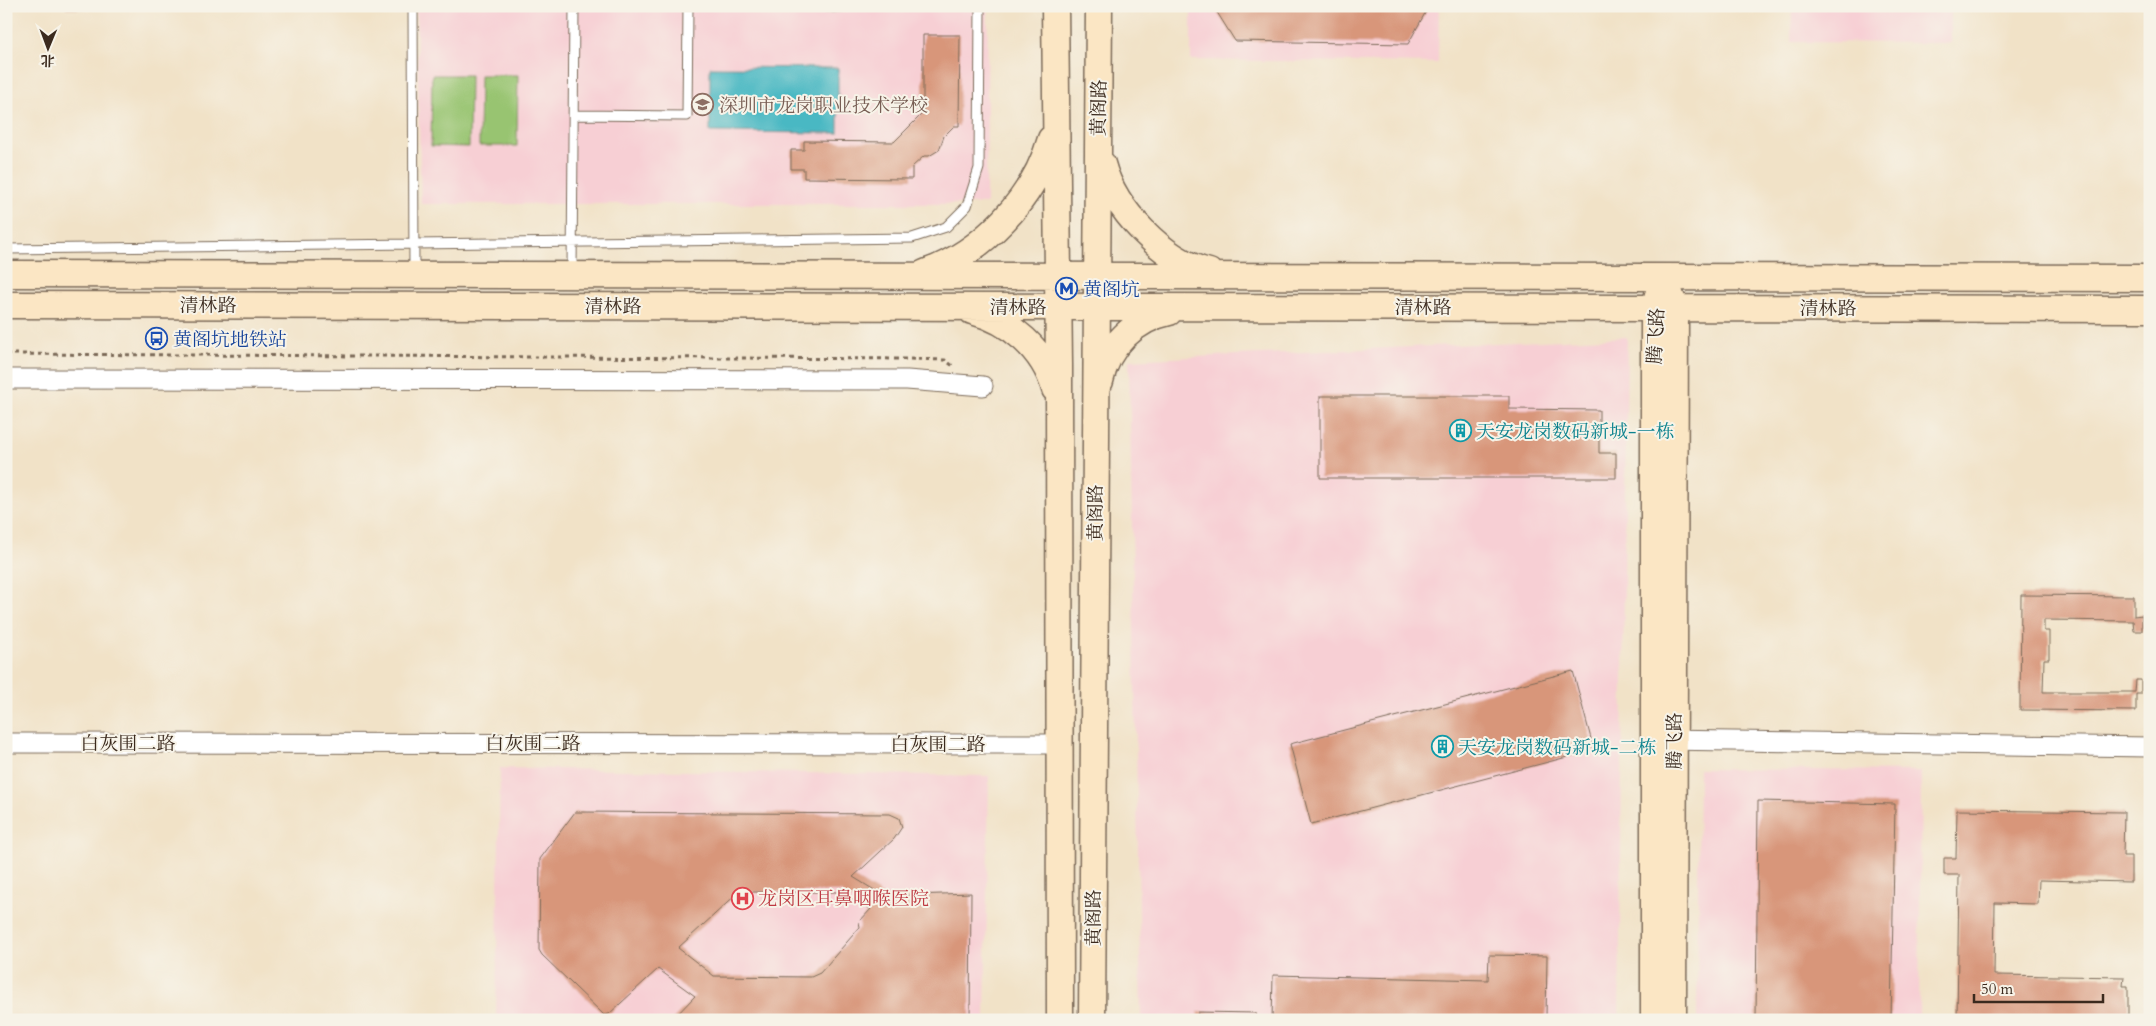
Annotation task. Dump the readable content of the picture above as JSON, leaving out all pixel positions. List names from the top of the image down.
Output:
{
  "streets": {
    "main road": ["黄阁路", "清林路", "腾飞路"],
    "street": ["白灰围二路"]
  },
  "crossings": [
    ["黄阁路", "清林路"],
    ["黄阁路", "白灰围二路"],
    ["清林路", "腾飞路"]
  ],
  "places": {
    "school or university": ["深圳市龙岗职业技术学校"],
    "metro station": ["黄阁坑"],
    "bus stop": ["黄阁坑地铁站"],
    "building": ["天安龙岗数码新城-一栋", "天安龙岗数码新城-二栋"],
    "hospital": ["龙岗区耳鼻咽喉医院"]
  },
  "scale_bar": "50 m",
  "north": "bottom"
}
